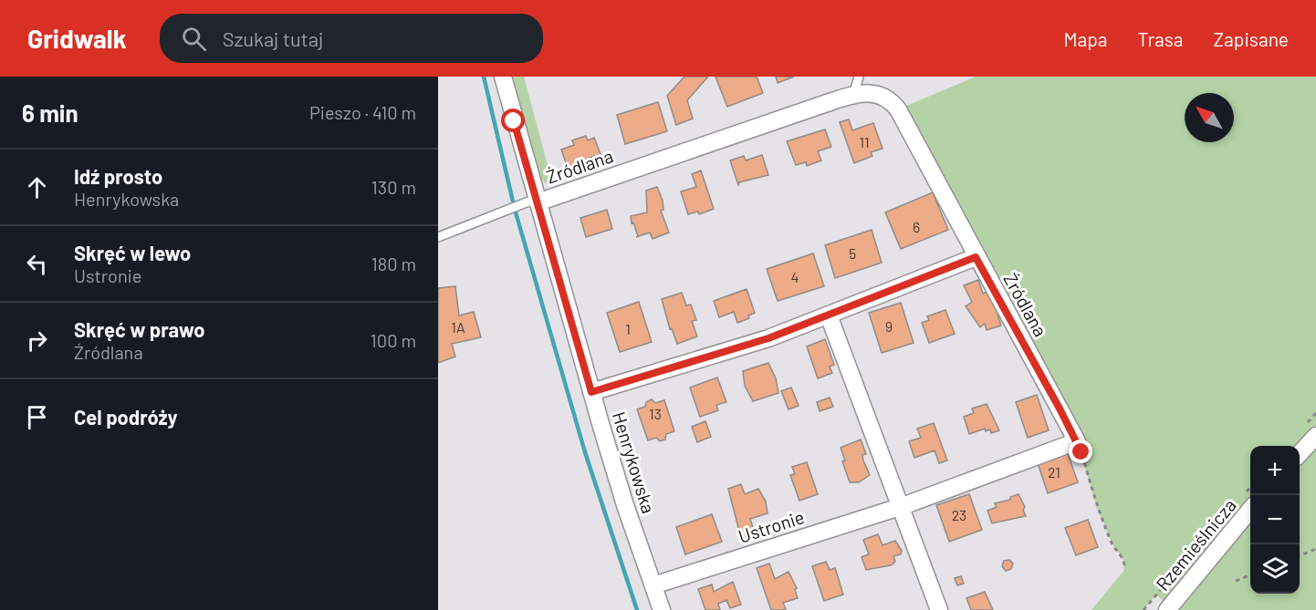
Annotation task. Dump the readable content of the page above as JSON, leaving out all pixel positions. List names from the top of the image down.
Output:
{
  "streets": {
    "street": [
      "Źródlana",
      "Henrykowska",
      "Ustronie",
      "Rzemieślnicza"
    ]
  },
  "crossings": [
    ["Źródlana", "Henrykowska"],
    ["Źródlana", "Ustronie"],
    ["Henrykowska", "Ustronie"]
  ],
  "house_numbers": [
    "11",
    "6",
    "5",
    "4",
    "9",
    "1A",
    "1",
    "13",
    "21",
    "23"
  ],
  "north": "top left",
  "page": {
    "header": "Gridwalk",
    "search": "Szukaj tutaj",
    "nav": ["Mapa", "Trasa", "Zapisane"],
    "heading": ["6 min", "Pieszo · 410 m"],
    "list": [
      ["Idź prosto", "Henrykowska", "130 m"],
      ["Skręć w lewo", "Ustronie", "180 m"],
      ["Skręć w prawo", "Źródlana", "100 m"],
      "Cel podróży"
    ],
    "map_buttons": ["+", "−"]
  }
}
